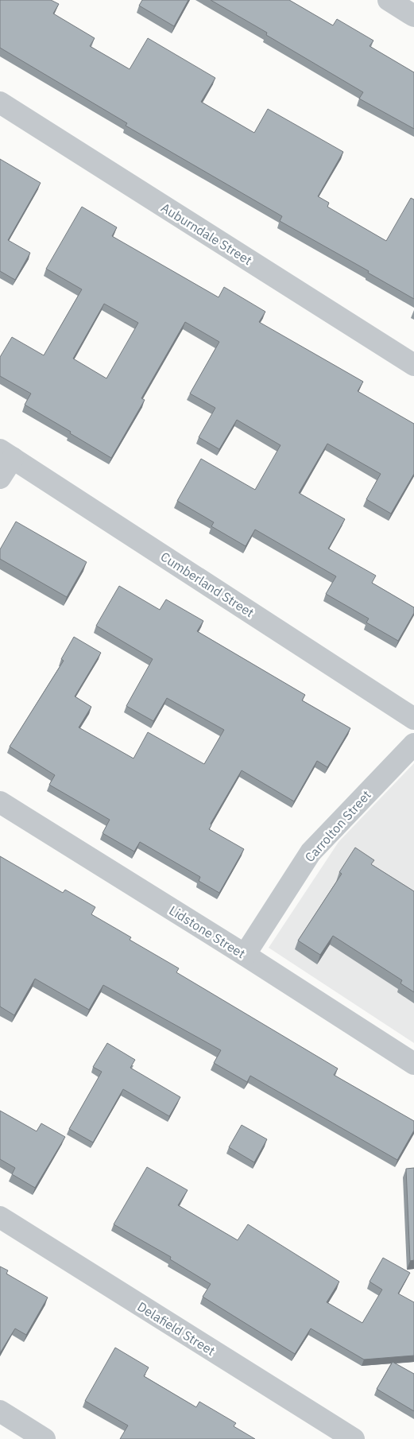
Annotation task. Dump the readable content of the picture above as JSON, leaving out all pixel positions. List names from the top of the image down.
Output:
{
  "streets": {
    "street": [
      "Auburndale Street",
      "Cumberland Street",
      "Carrolton Street",
      "Lidstone Street",
      "Delafield Street"
    ]
  },
  "crossings": [
    ["Carrolton Street", "Lidstone Street"]
  ]
}
